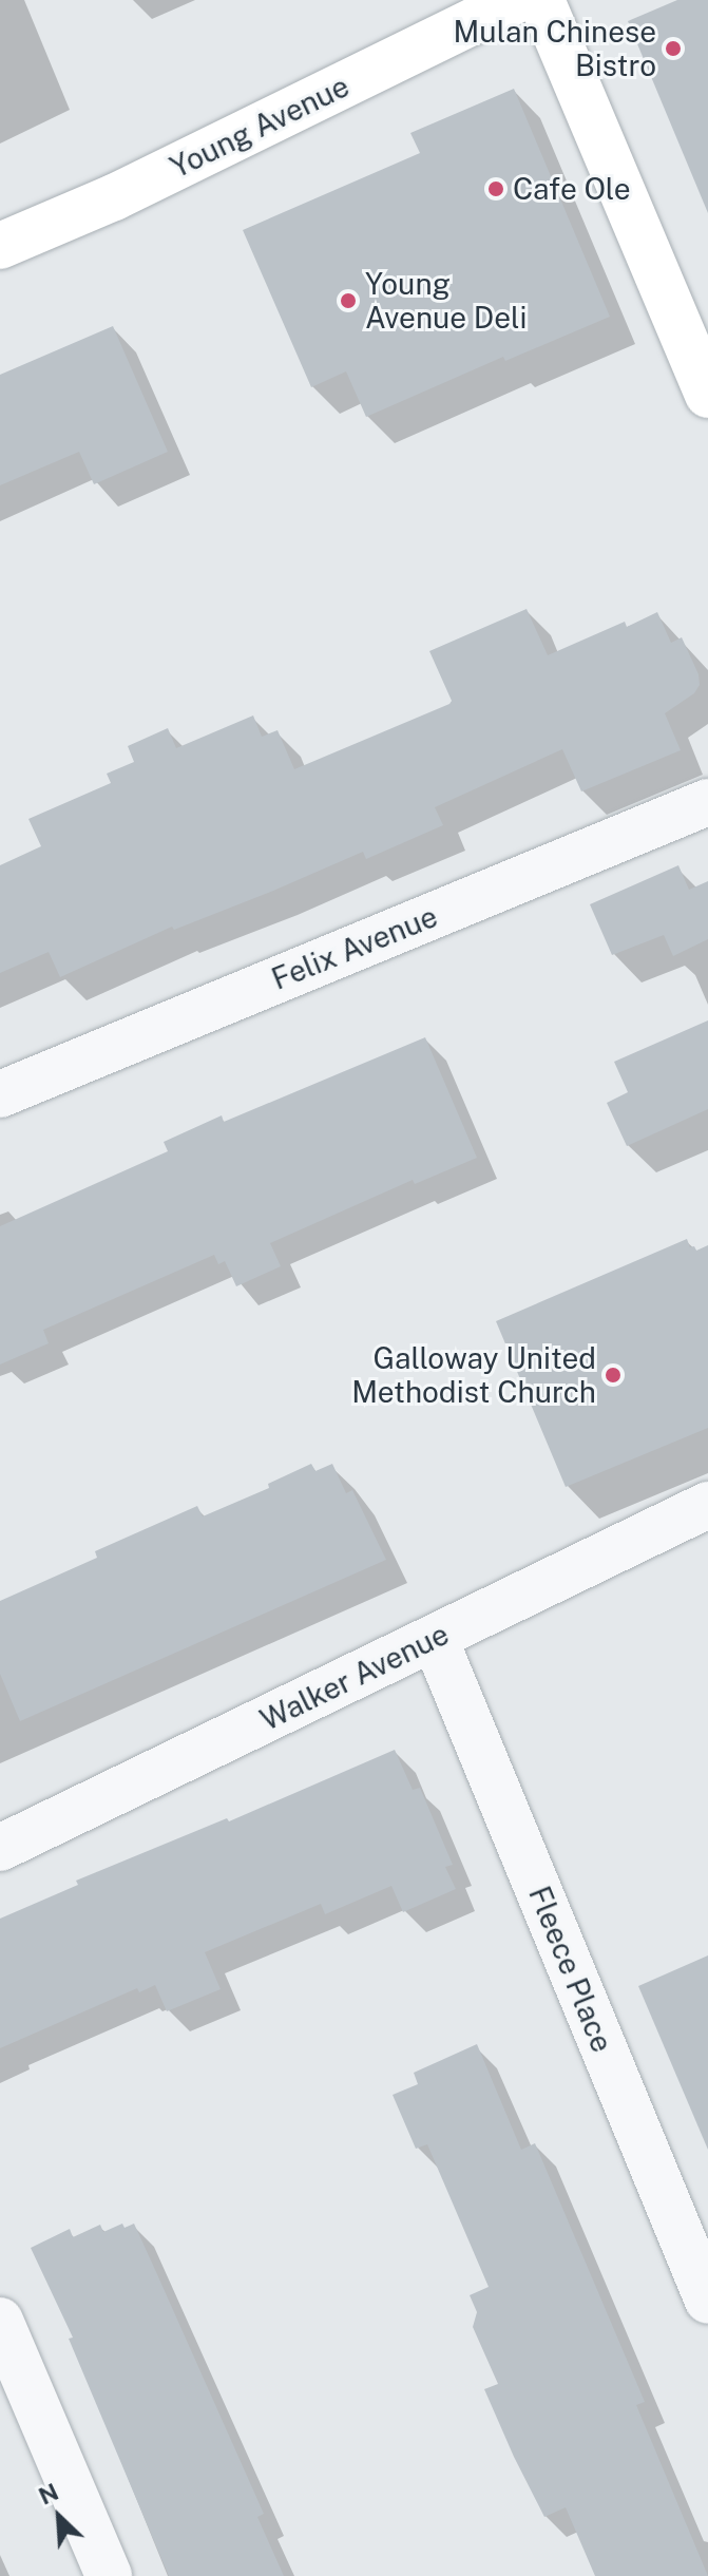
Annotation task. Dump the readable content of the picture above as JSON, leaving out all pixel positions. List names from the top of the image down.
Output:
{
  "streets": {
    "street": [
      "Young Avenue",
      "Felix Avenue",
      "Walker Avenue",
      "Fleece Place"
    ]
  },
  "crossings": [
    ["Walker Avenue", "Fleece Place"]
  ],
  "places": [
    "Mulan Chinese Bistro",
    "Cafe Ole",
    "Young Avenue Deli",
    "Galloway United Methodist Church"
  ],
  "north": "top left"
}
